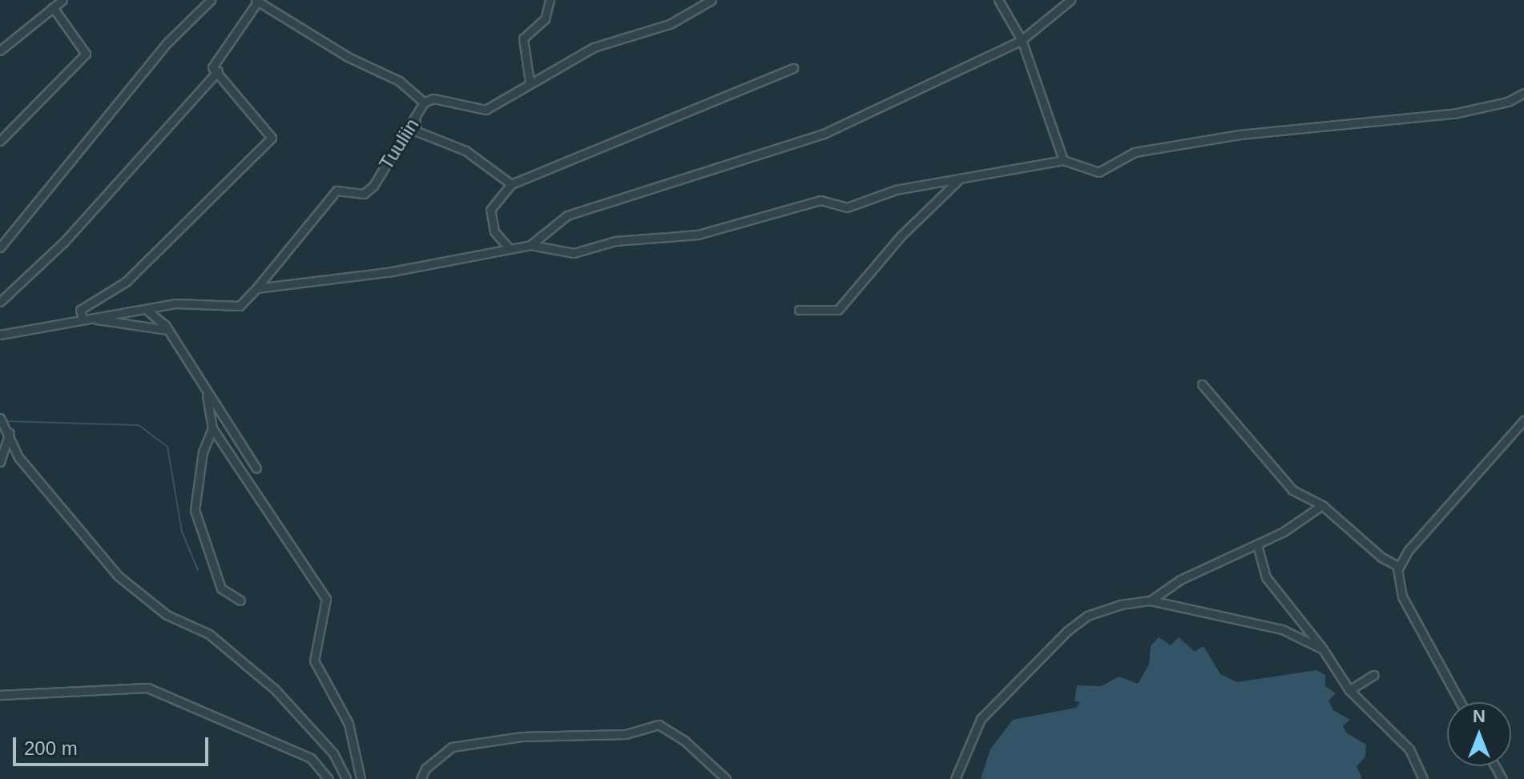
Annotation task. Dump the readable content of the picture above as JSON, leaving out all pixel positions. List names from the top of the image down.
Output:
{
  "streets": {
    "street": ["Tuuliin"]
  },
  "scale_bar": "200 m",
  "north": "top"
}
